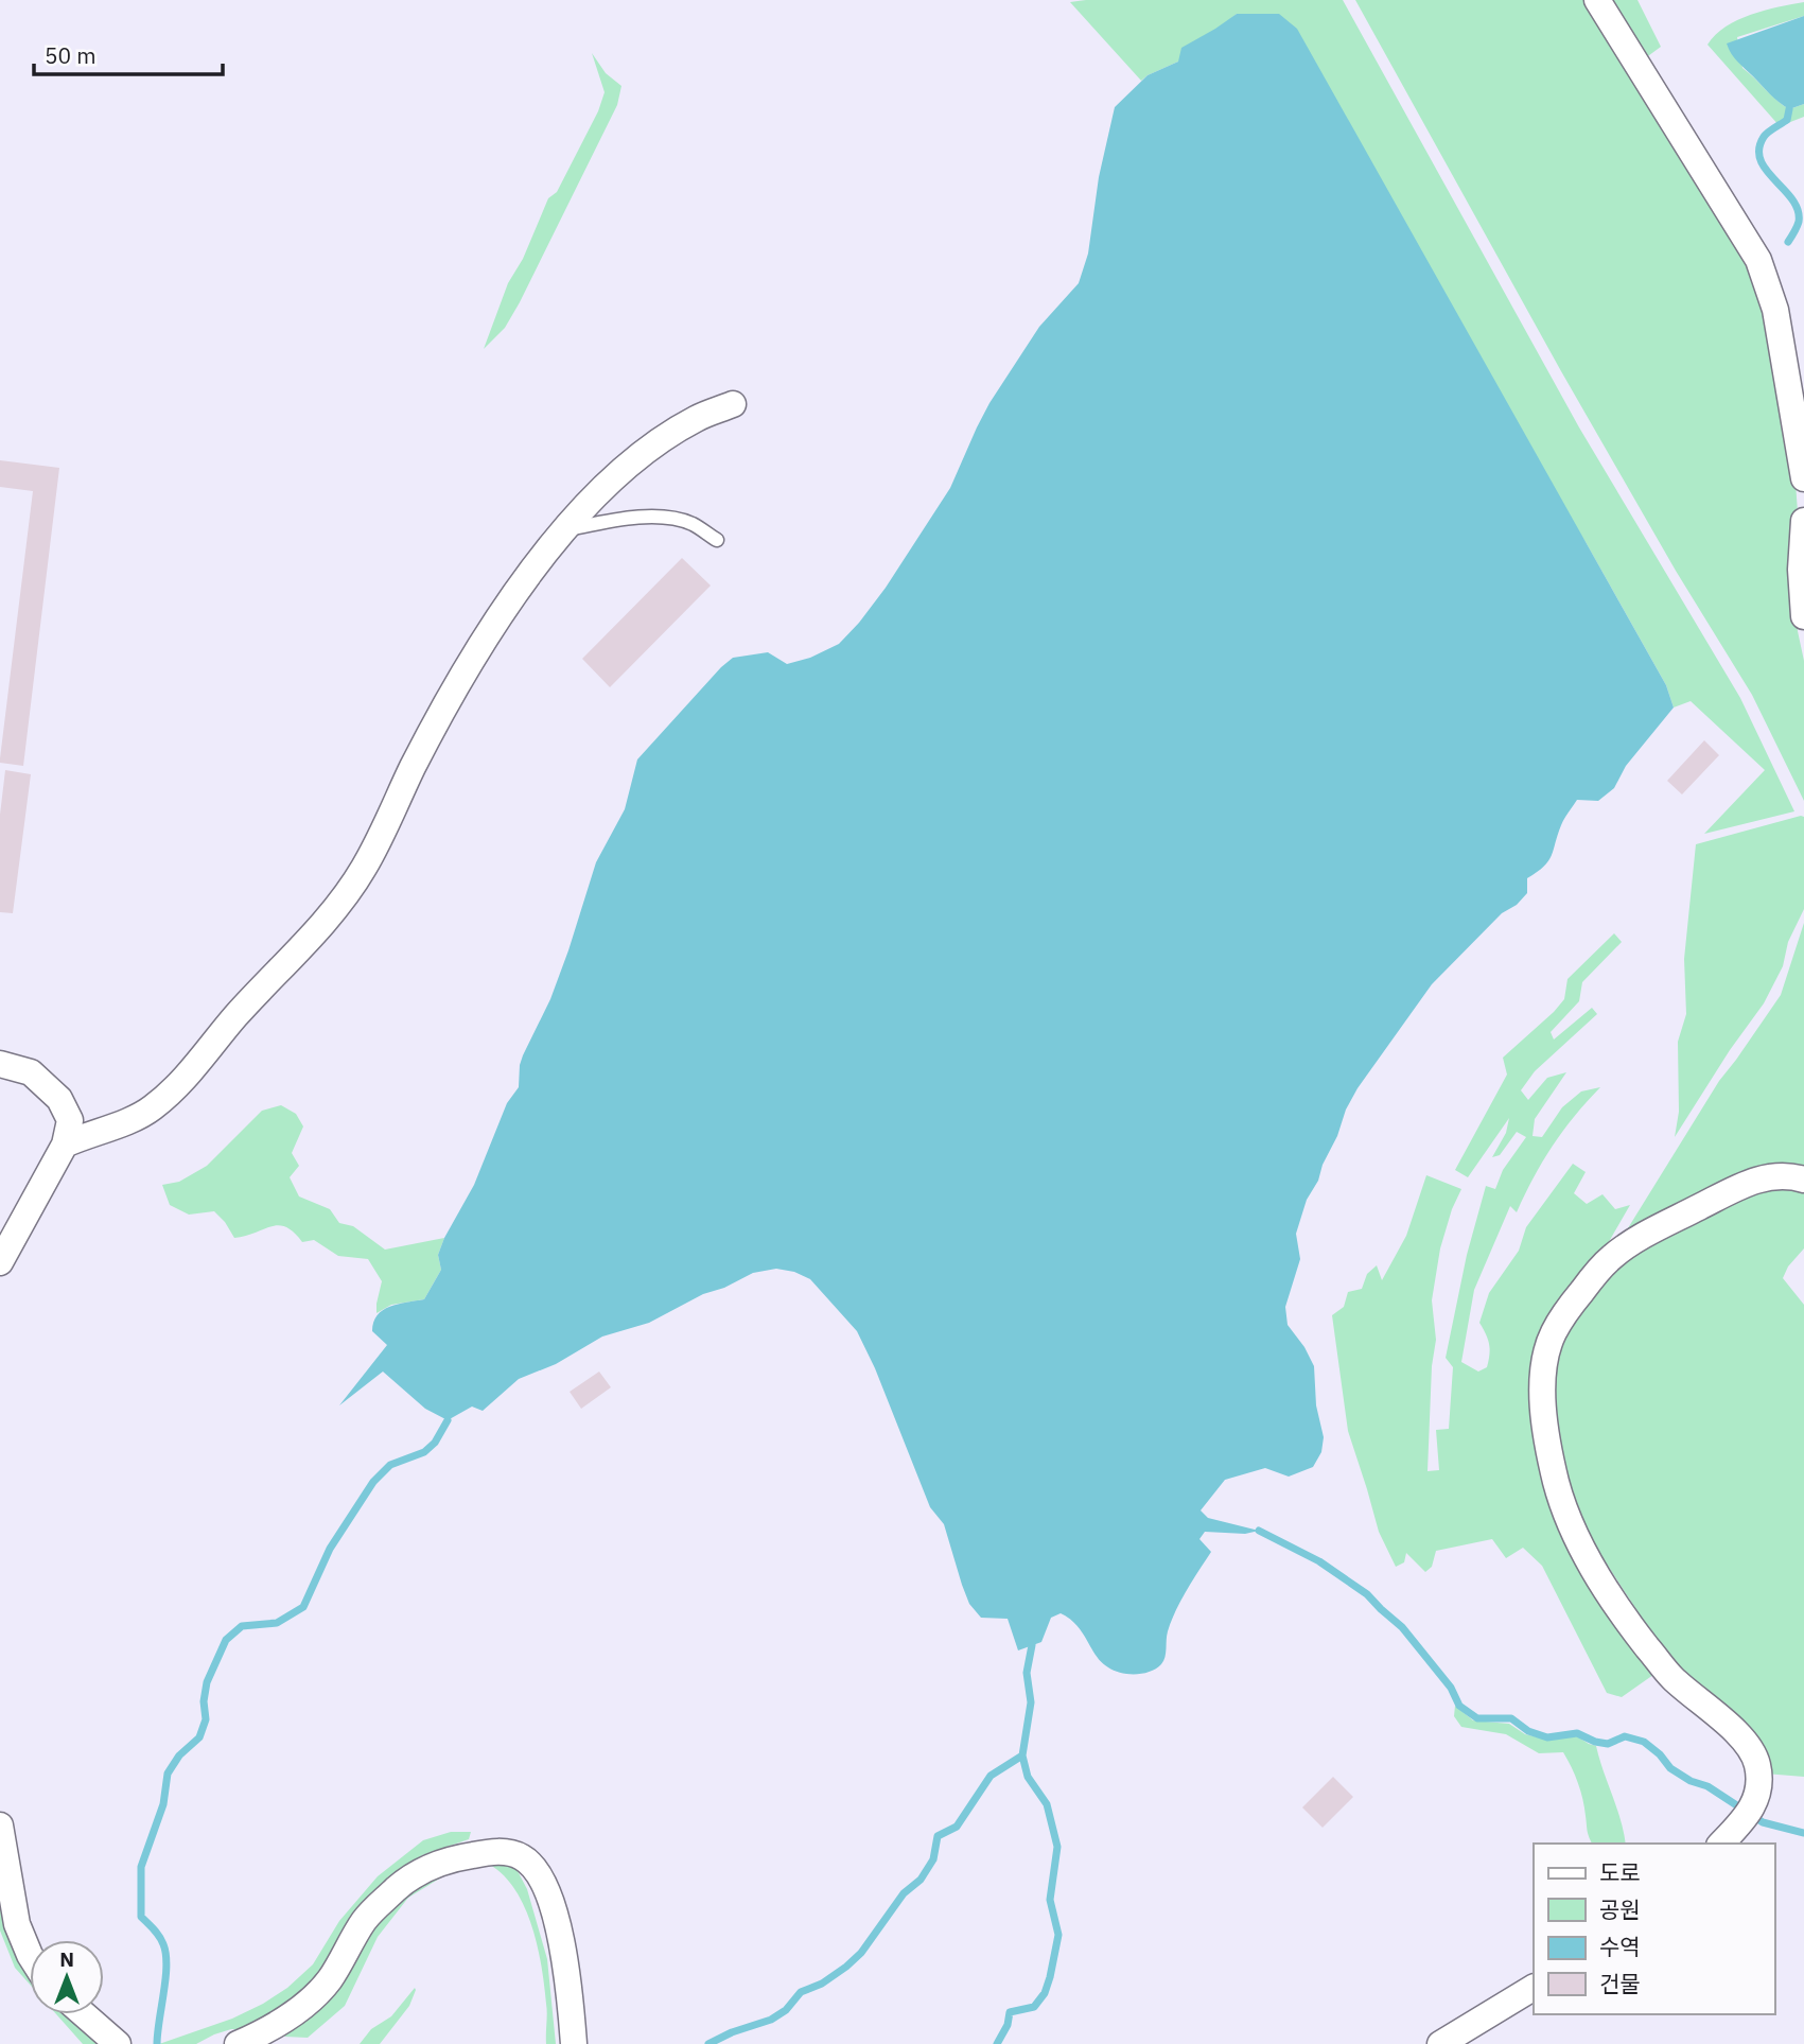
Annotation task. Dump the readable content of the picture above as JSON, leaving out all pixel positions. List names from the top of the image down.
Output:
{
  "legend": [
    "도로",
    "공원",
    "수역",
    "건물"
  ],
  "scale_bar": "50 m",
  "north": "top"
}
